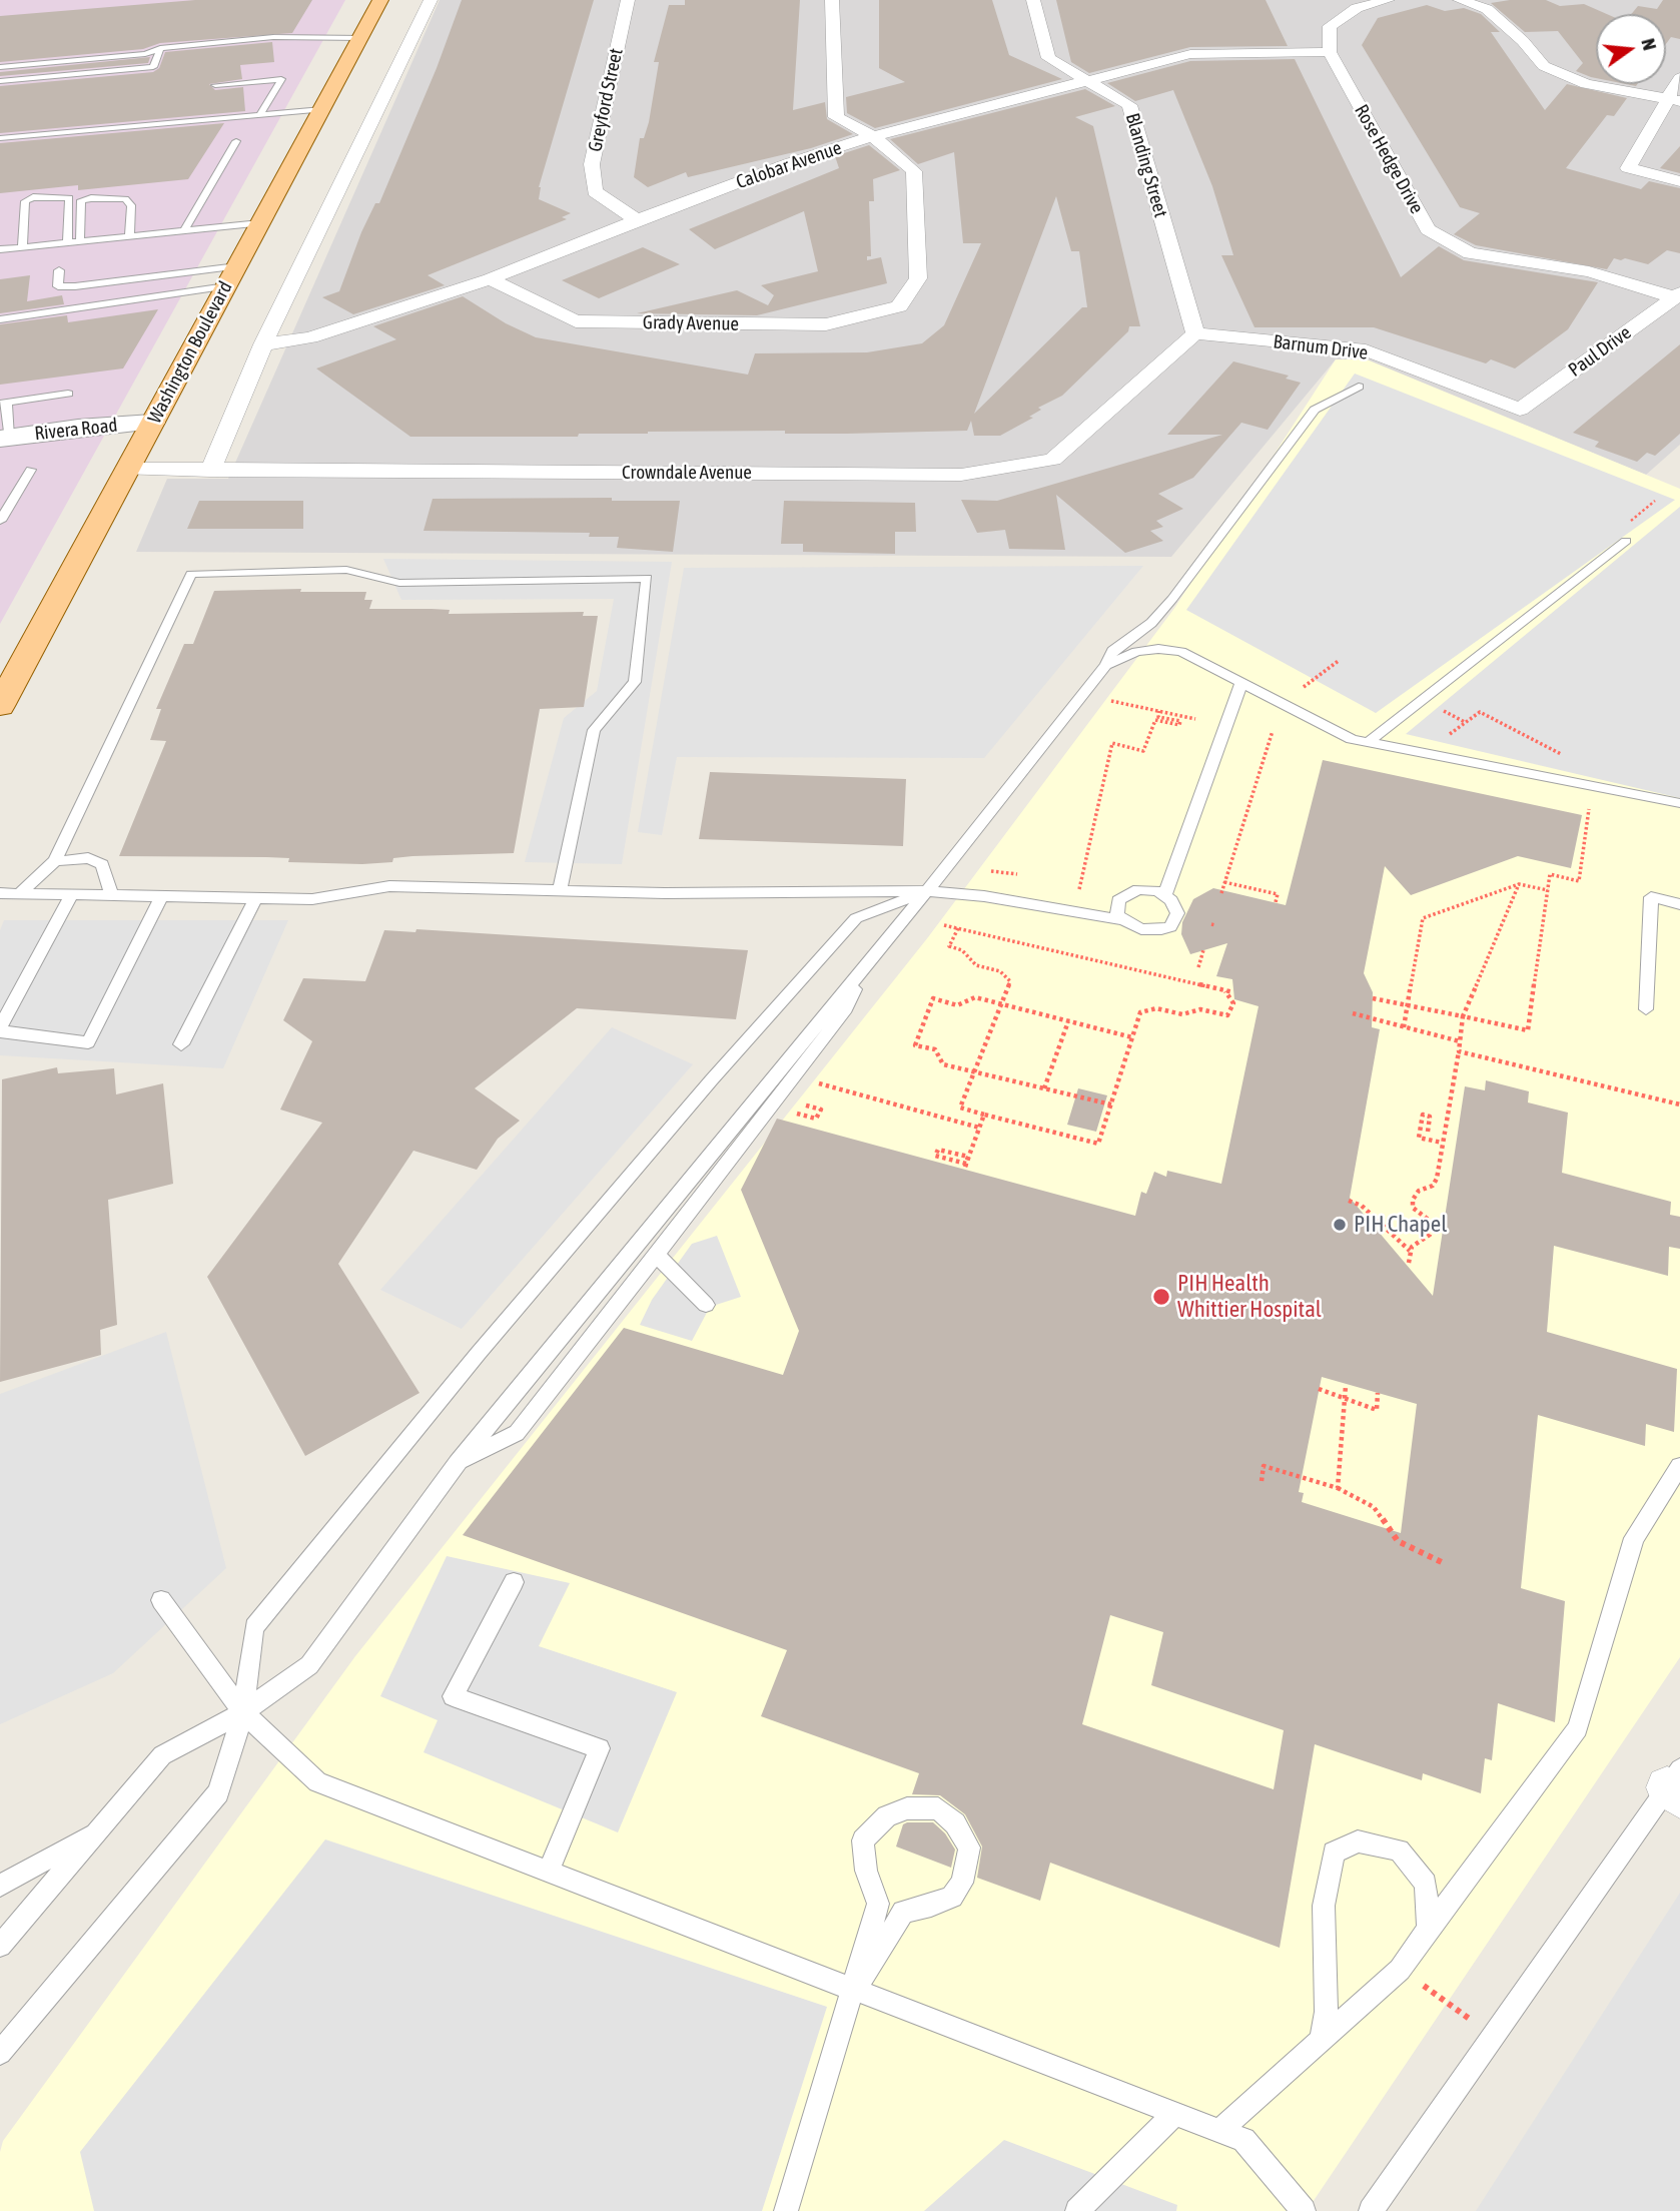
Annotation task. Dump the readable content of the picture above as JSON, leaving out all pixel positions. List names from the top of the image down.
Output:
{
  "streets": {
    "main road": ["Washington Boulevard"],
    "street": [
      "Greyford Street",
      "Rose Hedge Drive",
      "Calobar Avenue",
      "Blanding Street",
      "Grady Avenue",
      "Barnum Drive",
      "Paul Drive",
      "Rivera Road",
      "Crowndale Avenue"
    ]
  },
  "crossings": [
    ["Greyford Street", "Calobar Avenue"],
    ["Rose Hedge Drive", "Calobar Avenue"],
    ["Rose Hedge Drive", "Paul Drive"],
    ["Calobar Avenue", "Blanding Street"],
    ["Calobar Avenue", "Grady Avenue"],
    ["Blanding Street", "Barnum Drive"],
    ["Blanding Street", "Crowndale Avenue"],
    ["Barnum Drive", "Paul Drive"],
    ["Barnum Drive", "Crowndale Avenue"],
    ["Washington Boulevard", "Rivera Road"],
    ["Washington Boulevard", "Crowndale Avenue"]
  ],
  "places": ["PIH Chapel", "PIH Health Whittier Hospital"],
  "north": "right"
}
